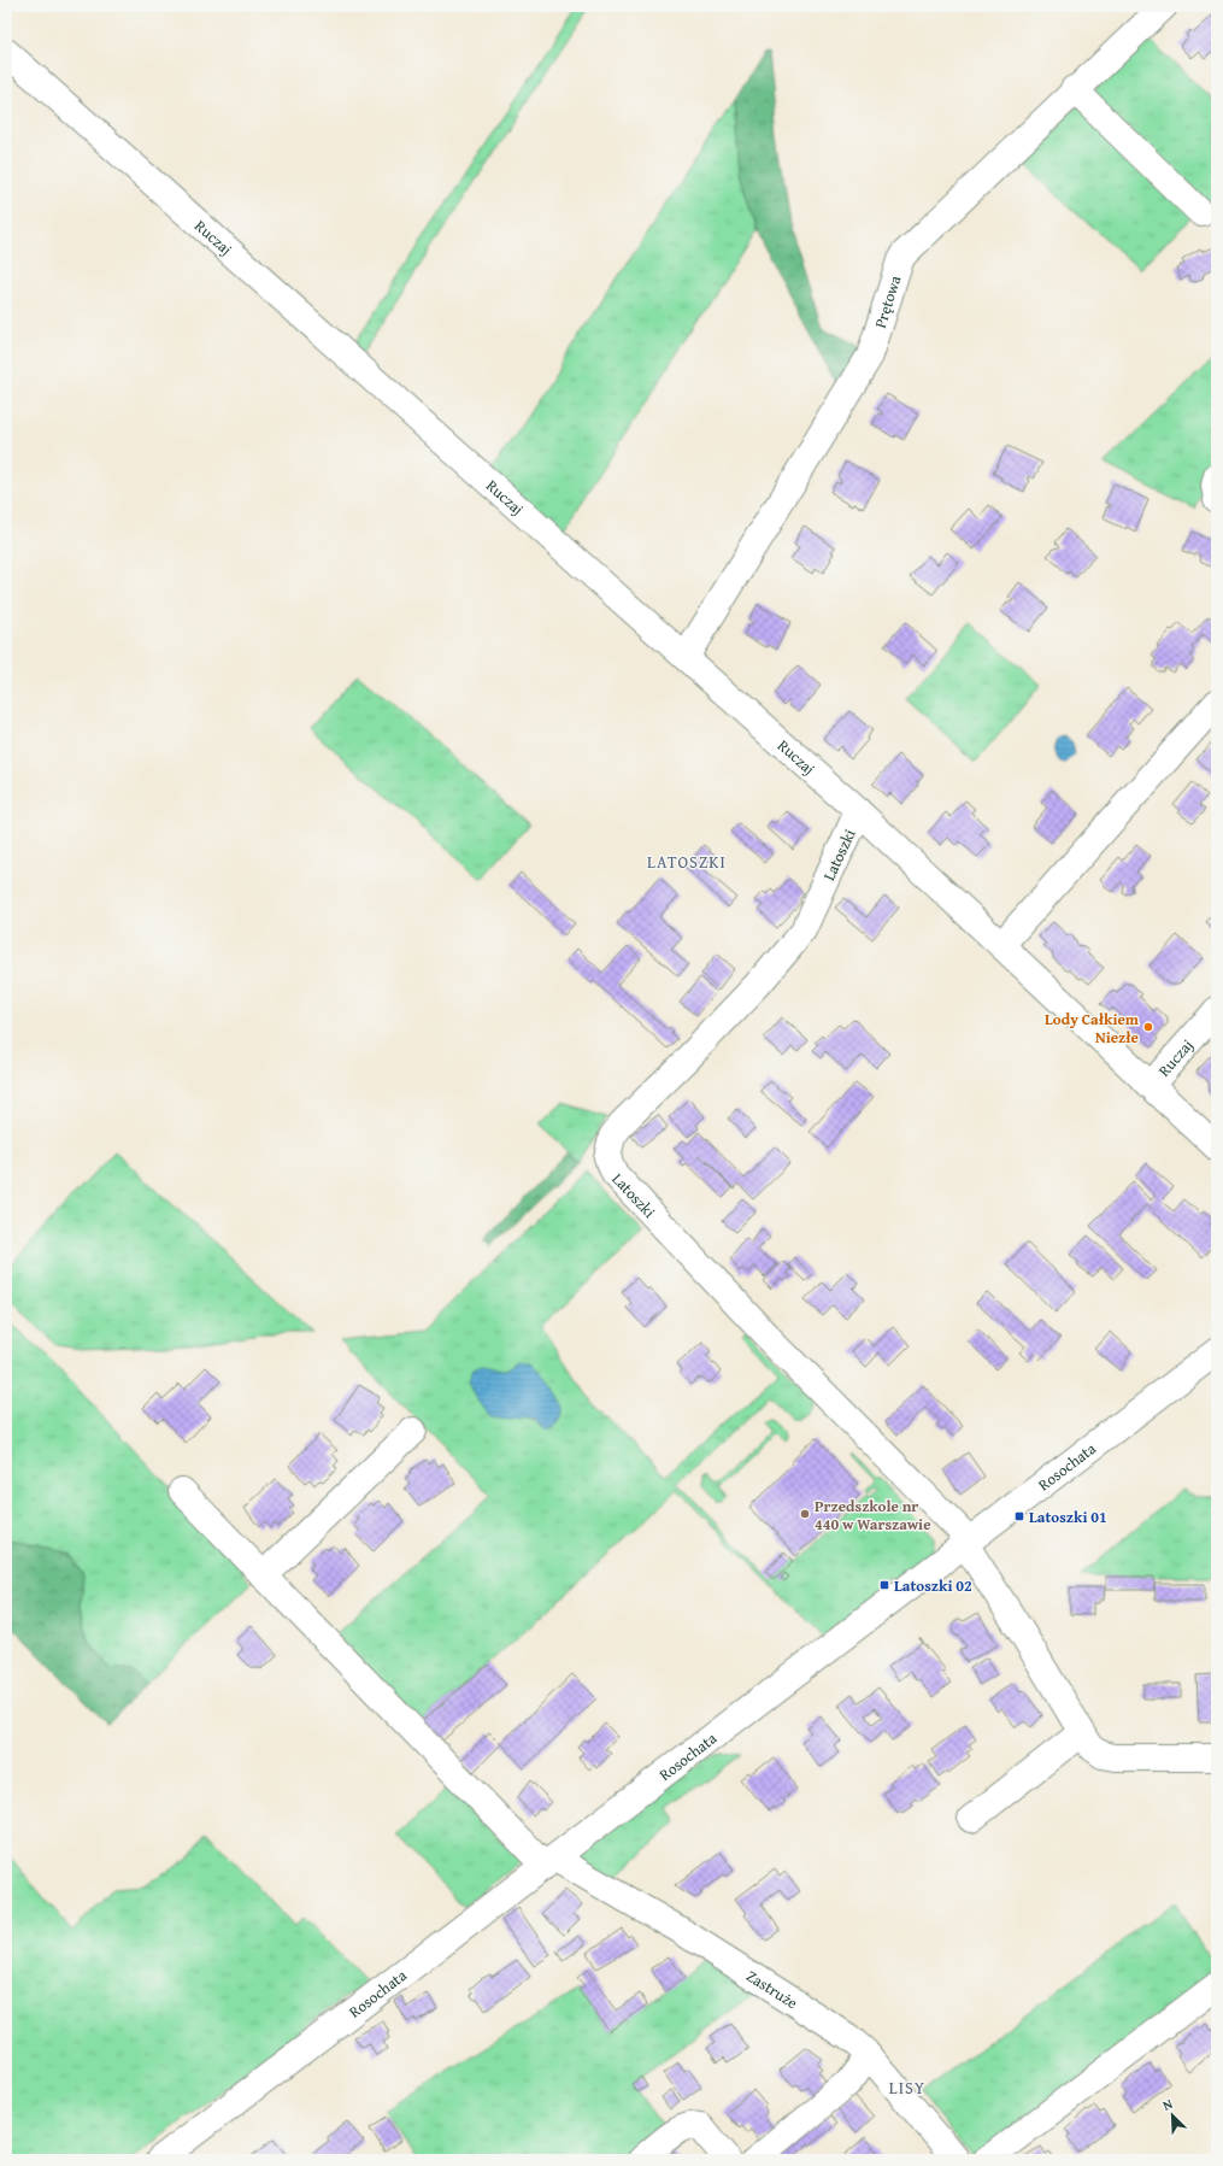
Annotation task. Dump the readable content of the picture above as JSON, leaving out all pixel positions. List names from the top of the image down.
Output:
{
  "streets": {
    "street": [
      "Ruczaj",
      "Prętowa",
      "Latoszki",
      "Rosochata",
      "Zastruże"
    ]
  },
  "crossings": [
    ["Ruczaj", "Prętowa"],
    ["Ruczaj", "Latoszki"],
    ["Latoszki", "Rosochata"],
    ["Rosochata", "Zastruże"]
  ],
  "districts": ["LATOSZKI", "LISY"],
  "places": {
    "other": ["Lody Całkiem Niezłe", "Przedszkole nr 440 w Warszawie"],
    "transit": ["Latoszki 01", "Latoszki 02"]
  },
  "north": "top left"
}
